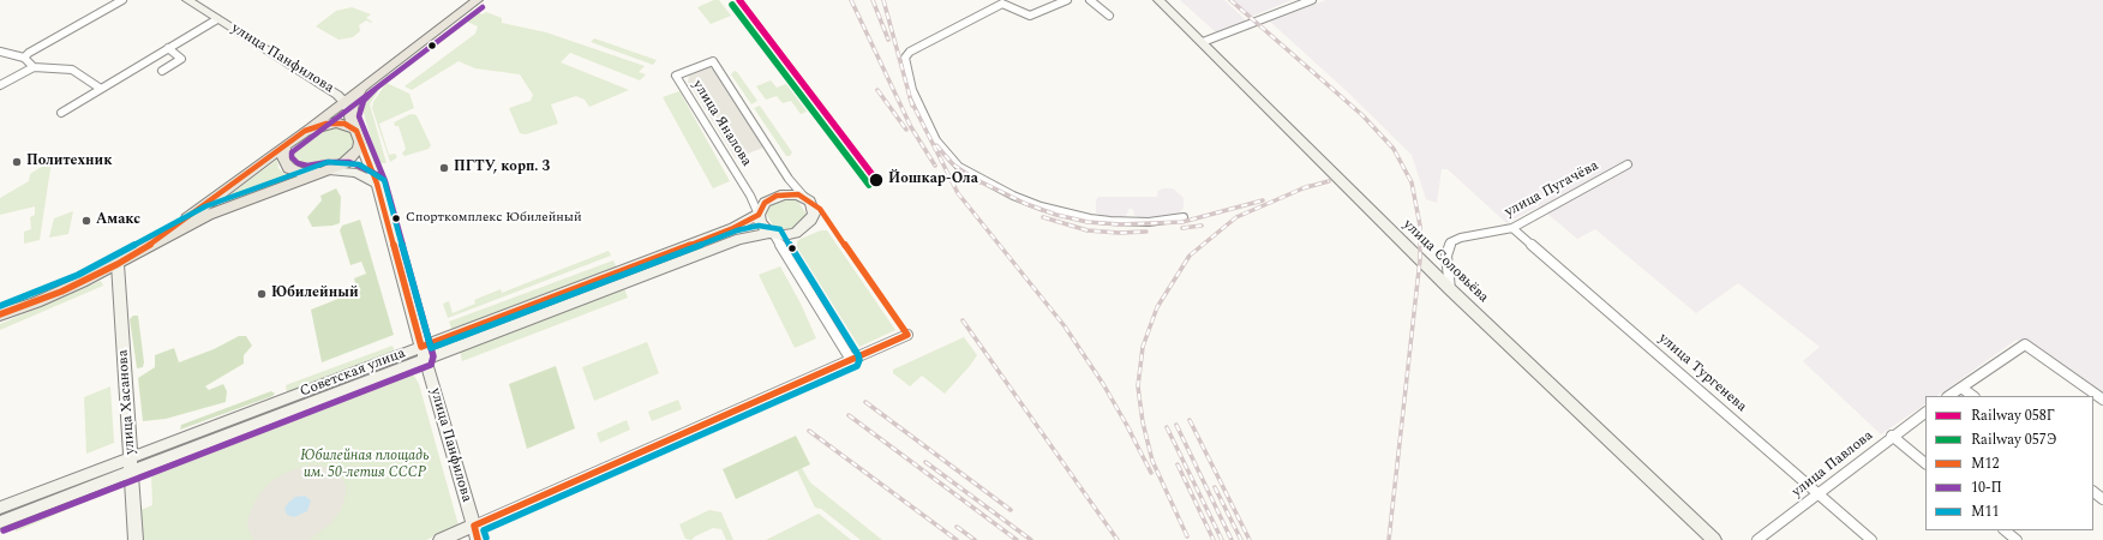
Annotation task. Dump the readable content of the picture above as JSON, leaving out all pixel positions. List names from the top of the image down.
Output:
{
  "streets": {
    "main road": [
      "улица Панфилова",
      "улица Соловьёва",
      "Советская улица",
      "улица Хасанова"
    ],
    "street": [
      "улица Яналова",
      "улица Пугачёва",
      "улица Тургенева",
      "улица Павлова"
    ]
  },
  "crossings": [
    ["улица Панфилова", "Советская улица"],
    ["улица Яналова", "Советская улица"],
    ["улица Пугачёва", "улица Соловьёва"],
    ["улица Пугачёва", "улица Тургенева"],
    ["Советская улица", "улица Хасанова"],
    ["улица Тургенева", "улица Павлова"]
  ],
  "parks": ["Юбилейная площадь им. 50-летия СССР"],
  "places": [
    "Политехник",
    "ПГТУ, корп. 3",
    "Йошкар-Ола",
    "Спорткомплекс Юбилейный",
    "Амакс",
    "Юбилейный"
  ],
  "lines": [
    "rail line 058Г",
    "rail line 057Э",
    "transit line 10-П",
    "transit line М12",
    "transit line М11"
  ],
  "legend": [
    "Railway 058Г",
    "Railway 057Э",
    "М12",
    "10-П",
    "М11"
  ]
}
